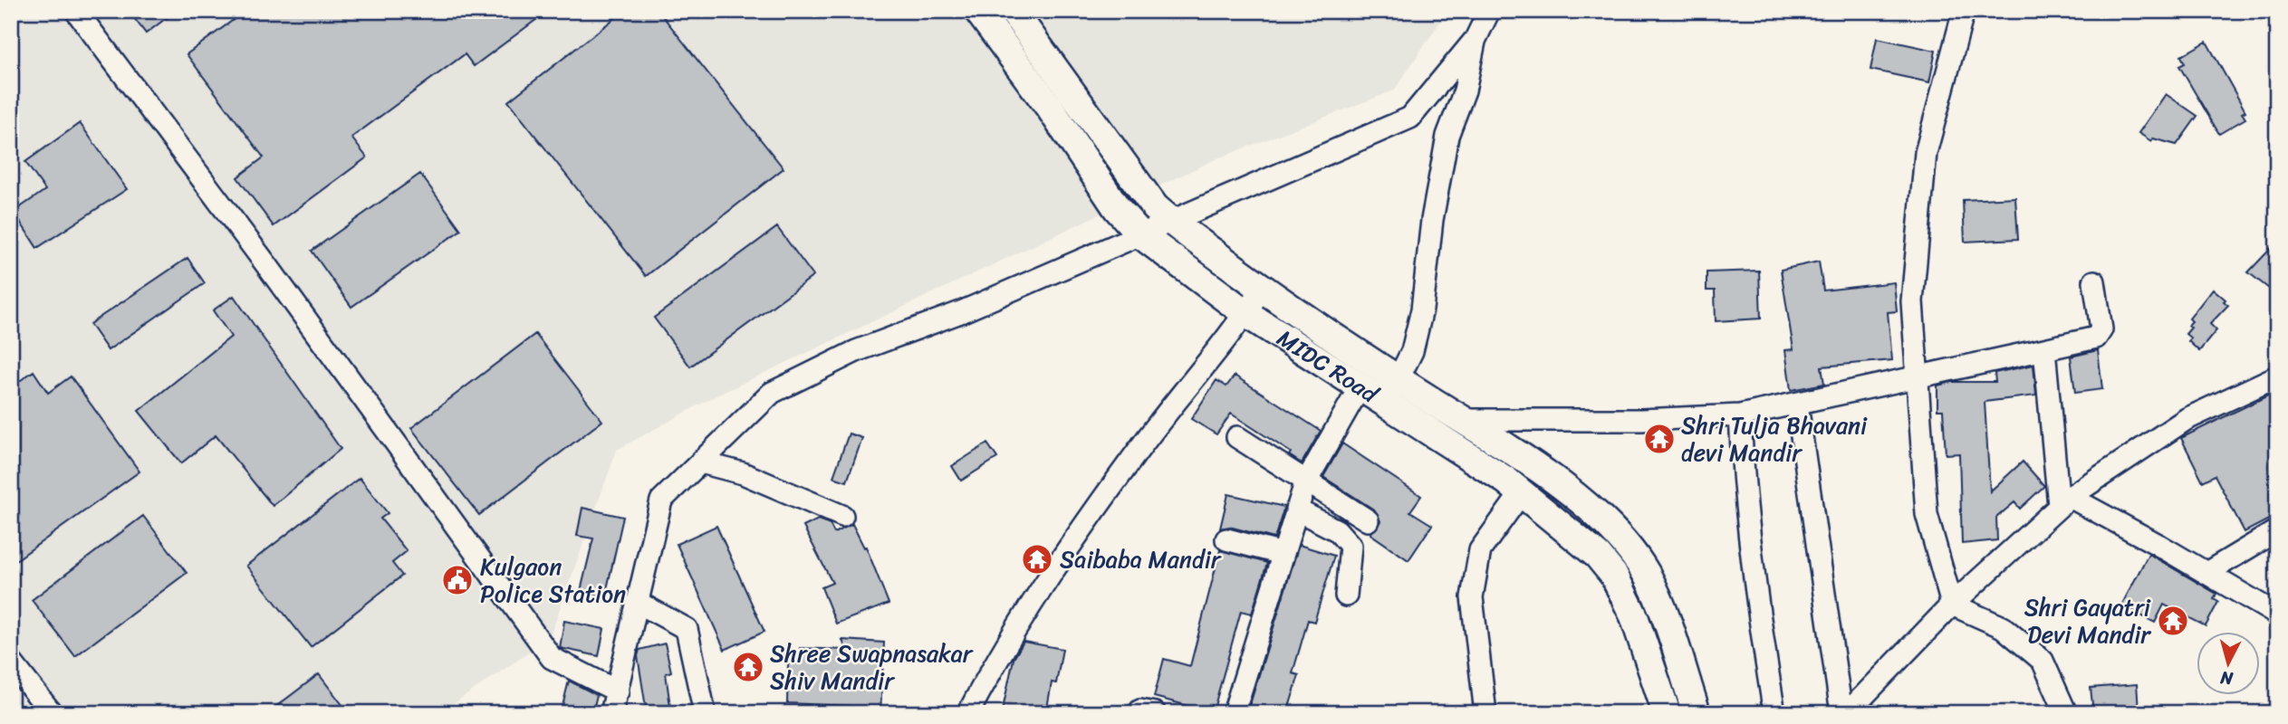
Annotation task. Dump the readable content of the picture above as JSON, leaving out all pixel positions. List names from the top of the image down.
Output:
{
  "streets": {
    "main road": ["MIDC Road"]
  },
  "places": {
    "temple": [
      "Shri Tulja Bhavani devi Mandir",
      "Saibaba Mandir",
      "Shri Gayatri Devi Mandir",
      "Shree Swapnasakar Shiv Mandir"
    ],
    "public building": ["Kulgaon Police Station"]
  },
  "north": "bottom"
}
